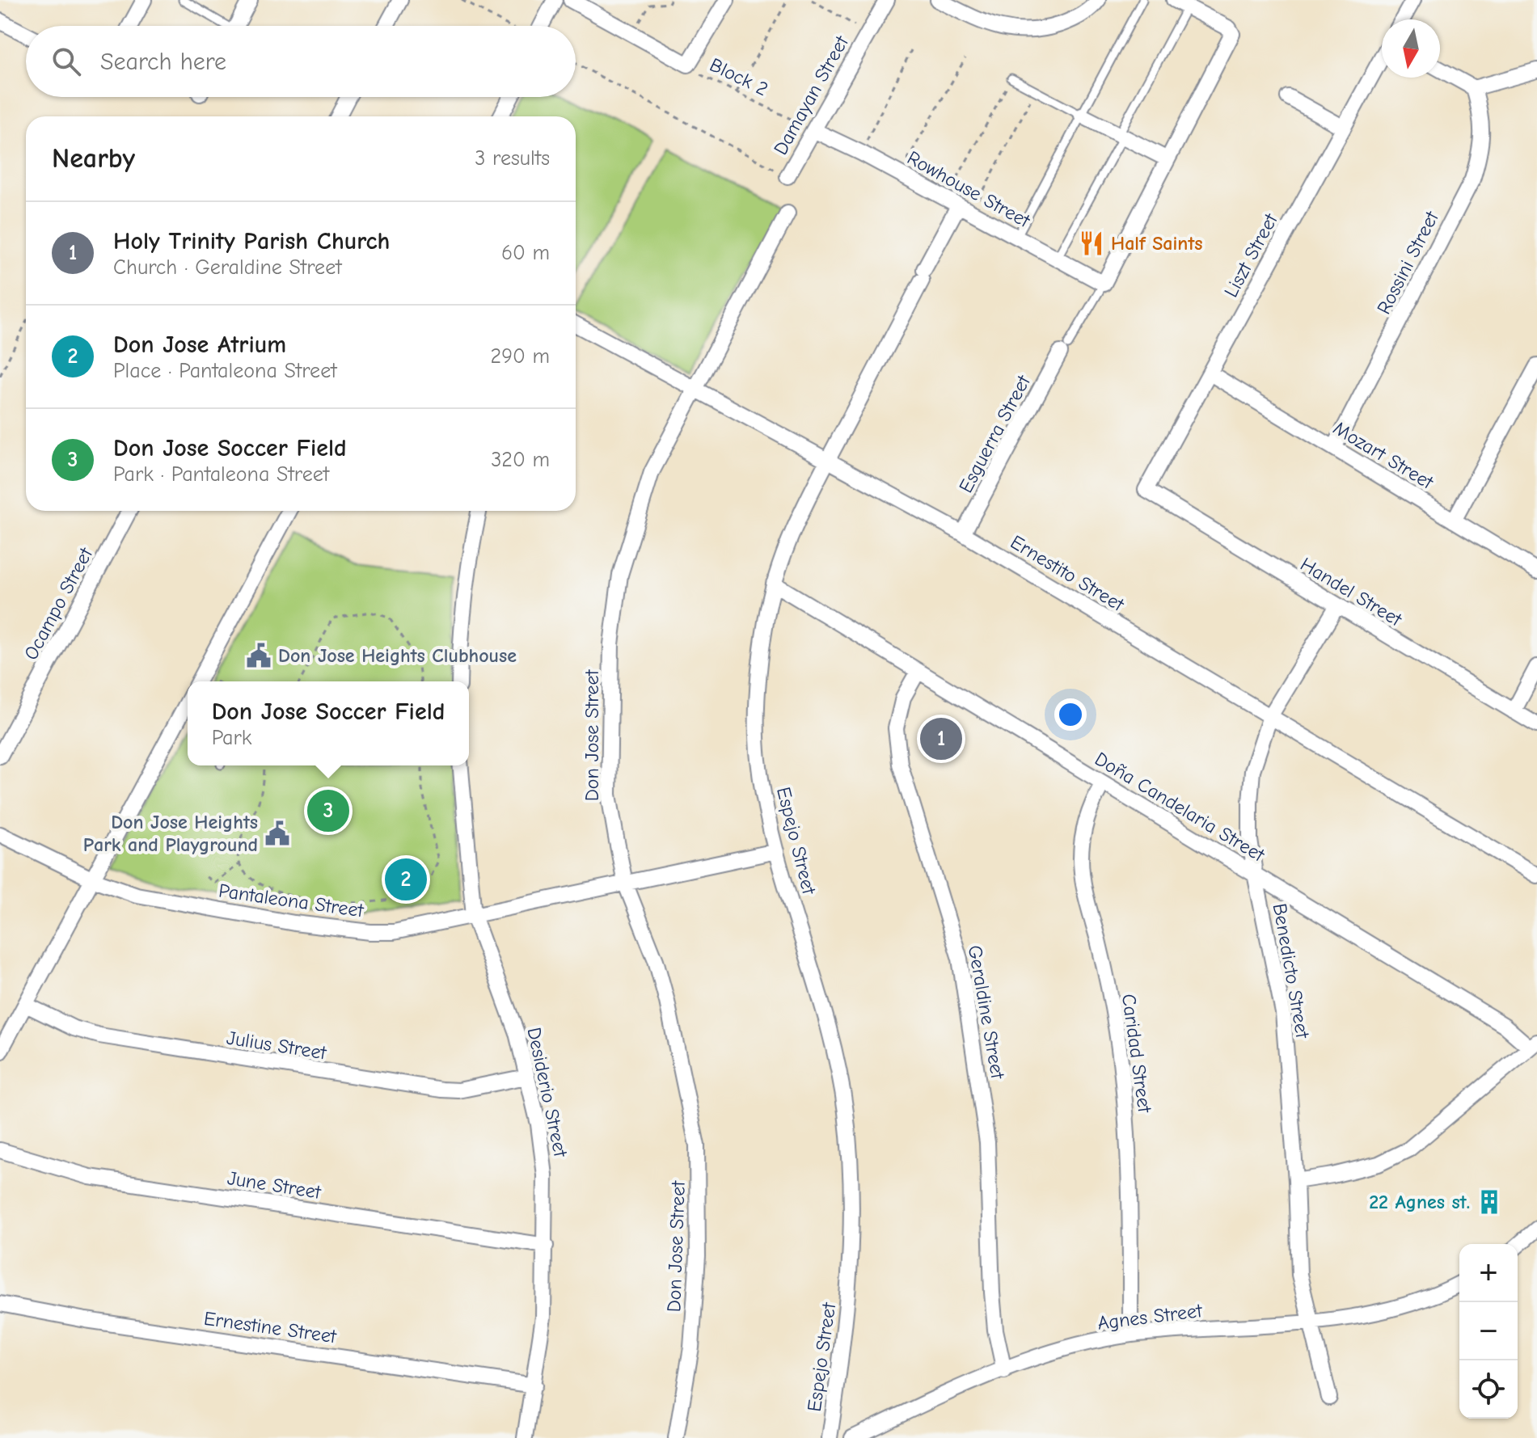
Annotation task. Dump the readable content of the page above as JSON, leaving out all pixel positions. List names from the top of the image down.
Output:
{
  "streets": {
    "street": [
      "Damayan Street",
      "Rowhouse Street",
      "Liszt Street",
      "Rossini Street",
      "Esguerra Street",
      "Mozart Street",
      "Ernestito Street",
      "Handel Street",
      "Ocampo Street",
      "Don Jose Street",
      "Doña Candelaria Street",
      "Espejo Street",
      "Pantaleona Street",
      "Benedicto Street",
      "Geraldine Street",
      "Julius Street",
      "Caridad Street",
      "Desiderio Street",
      "June Street",
      "Agnes Street",
      "Ernestine Street"
    ],
    "path": ["Block 2"]
  },
  "crossings": [
    ["Block 2", "Damayan Street"],
    ["Block 2", "Rowhouse Street"],
    ["Damayan Street", "Rowhouse Street"],
    ["Rowhouse Street", "Espejo Street"],
    ["Liszt Street", "Mozart Street"],
    ["Liszt Street", "Handel Street"],
    ["Rossini Street", "Mozart Street"],
    ["Esguerra Street", "Ernestito Street"],
    ["Ernestito Street", "Don Jose Street"],
    ["Ernestito Street", "Espejo Street"],
    ["Ernestito Street", "Benedicto Street"],
    ["Handel Street", "Benedicto Street"],
    ["Don Jose Street", "Pantaleona Street"],
    ["Doña Candelaria Street", "Espejo Street"],
    ["Doña Candelaria Street", "Benedicto Street"],
    ["Doña Candelaria Street", "Geraldine Street"],
    ["Doña Candelaria Street", "Caridad Street"],
    ["Espejo Street", "Pantaleona Street"],
    ["Pantaleona Street", "Desiderio Street"],
    ["Benedicto Street", "Agnes Street"],
    ["Geraldine Street", "Agnes Street"],
    ["Julius Street", "Desiderio Street"],
    ["Caridad Street", "Agnes Street"],
    ["Desiderio Street", "June Street"],
    ["Desiderio Street", "Ernestine Street"]
  ],
  "places": {
    "restaurant": ["Half Saints"],
    "public building": ["Don Jose Heights Clubhouse", "Don Jose Heights Park and Playground"],
    "building": ["22 Agnes st."]
  },
  "north": "bottom",
  "page": {
    "search": "Search here",
    "heading": ["Nearby", "3 results"],
    "list": [
      {
        "mark": "1",
        "name": "Holy Trinity Parish Church",
        "note": "Church · Geraldine Street",
        "value": "60 m"
      },
      {
        "mark": "2",
        "name": "Don Jose Atrium",
        "note": "Place · Pantaleona Street",
        "value": "290 m"
      },
      {
        "mark": "3",
        "name": "Don Jose Soccer Field",
        "note": "Park · Pantaleona Street",
        "value": "320 m"
      }
    ],
    "popup": ["Don Jose Soccer Field", "Park"],
    "pins": ["1", "3", "2"],
    "map_buttons": ["+", "−"]
  }
}
